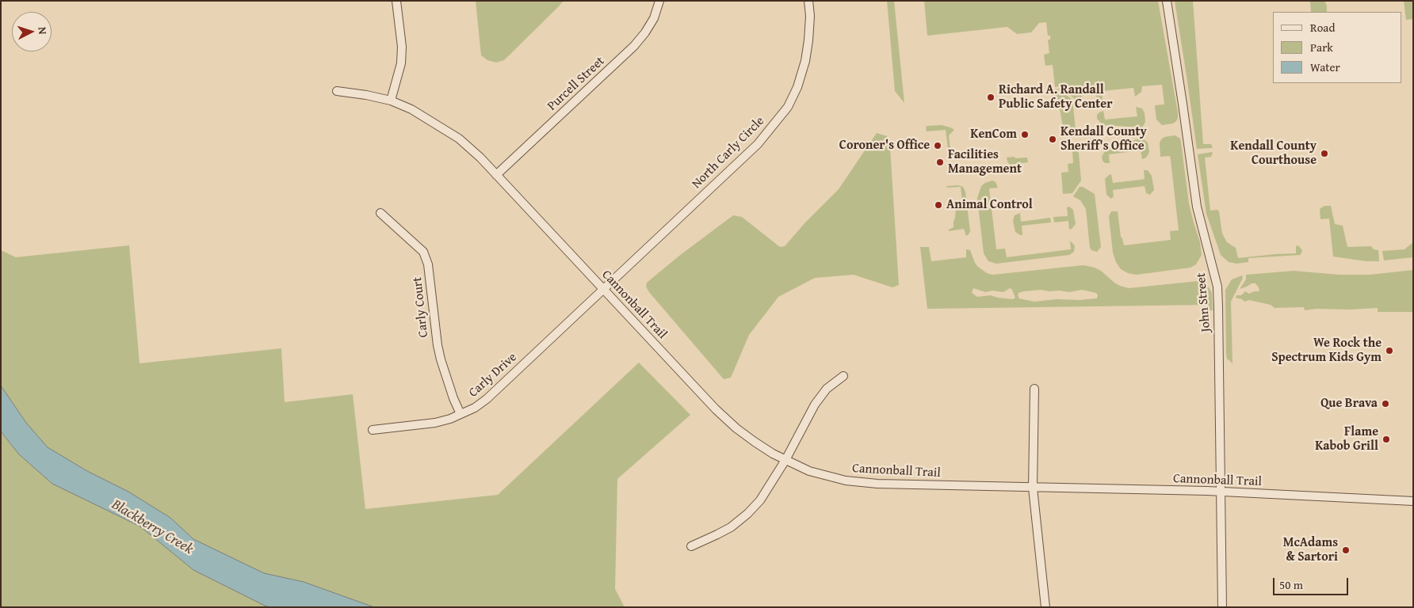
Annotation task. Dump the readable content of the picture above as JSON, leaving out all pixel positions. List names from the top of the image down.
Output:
{
  "streets": {
    "street": [
      "Purcell Street",
      "North Carly Circle",
      "John Street",
      "Cannonball Trail",
      "Carly Court",
      "Carly Drive"
    ]
  },
  "crossings": [
    ["Purcell Street", "Cannonball Trail"],
    ["North Carly Circle", "Cannonball Trail"],
    ["North Carly Circle", "Carly Drive"],
    ["John Street", "Cannonball Trail"],
    ["Cannonball Trail", "Carly Drive"],
    ["Carly Court", "Carly Drive"]
  ],
  "water": ["Blackberry Creek"],
  "places": [
    "Richard A. Randall Public Safety Center",
    "KenCom",
    "Kendall County Sheriff's Office",
    "Coroner's Office",
    "Kendall County Courthouse",
    "Facilities Management",
    "Animal Control",
    "We Rock the Spectrum Kids Gym",
    "Que Brava",
    "Flame Kabob Grill",
    "McAdams & Sartori"
  ],
  "legend": ["Road", "Park", "Water"],
  "scale_bar": "50 m",
  "north": "right"
}
